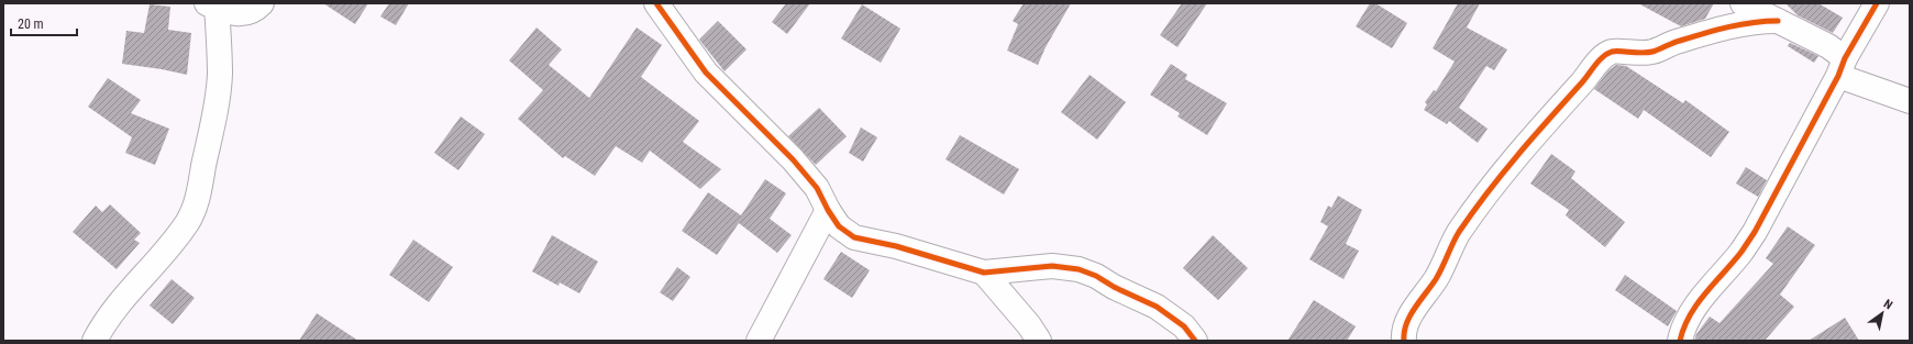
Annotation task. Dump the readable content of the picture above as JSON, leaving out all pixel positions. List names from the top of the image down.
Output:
{
  "scale_bar": "20 m",
  "north": "top right"
}
